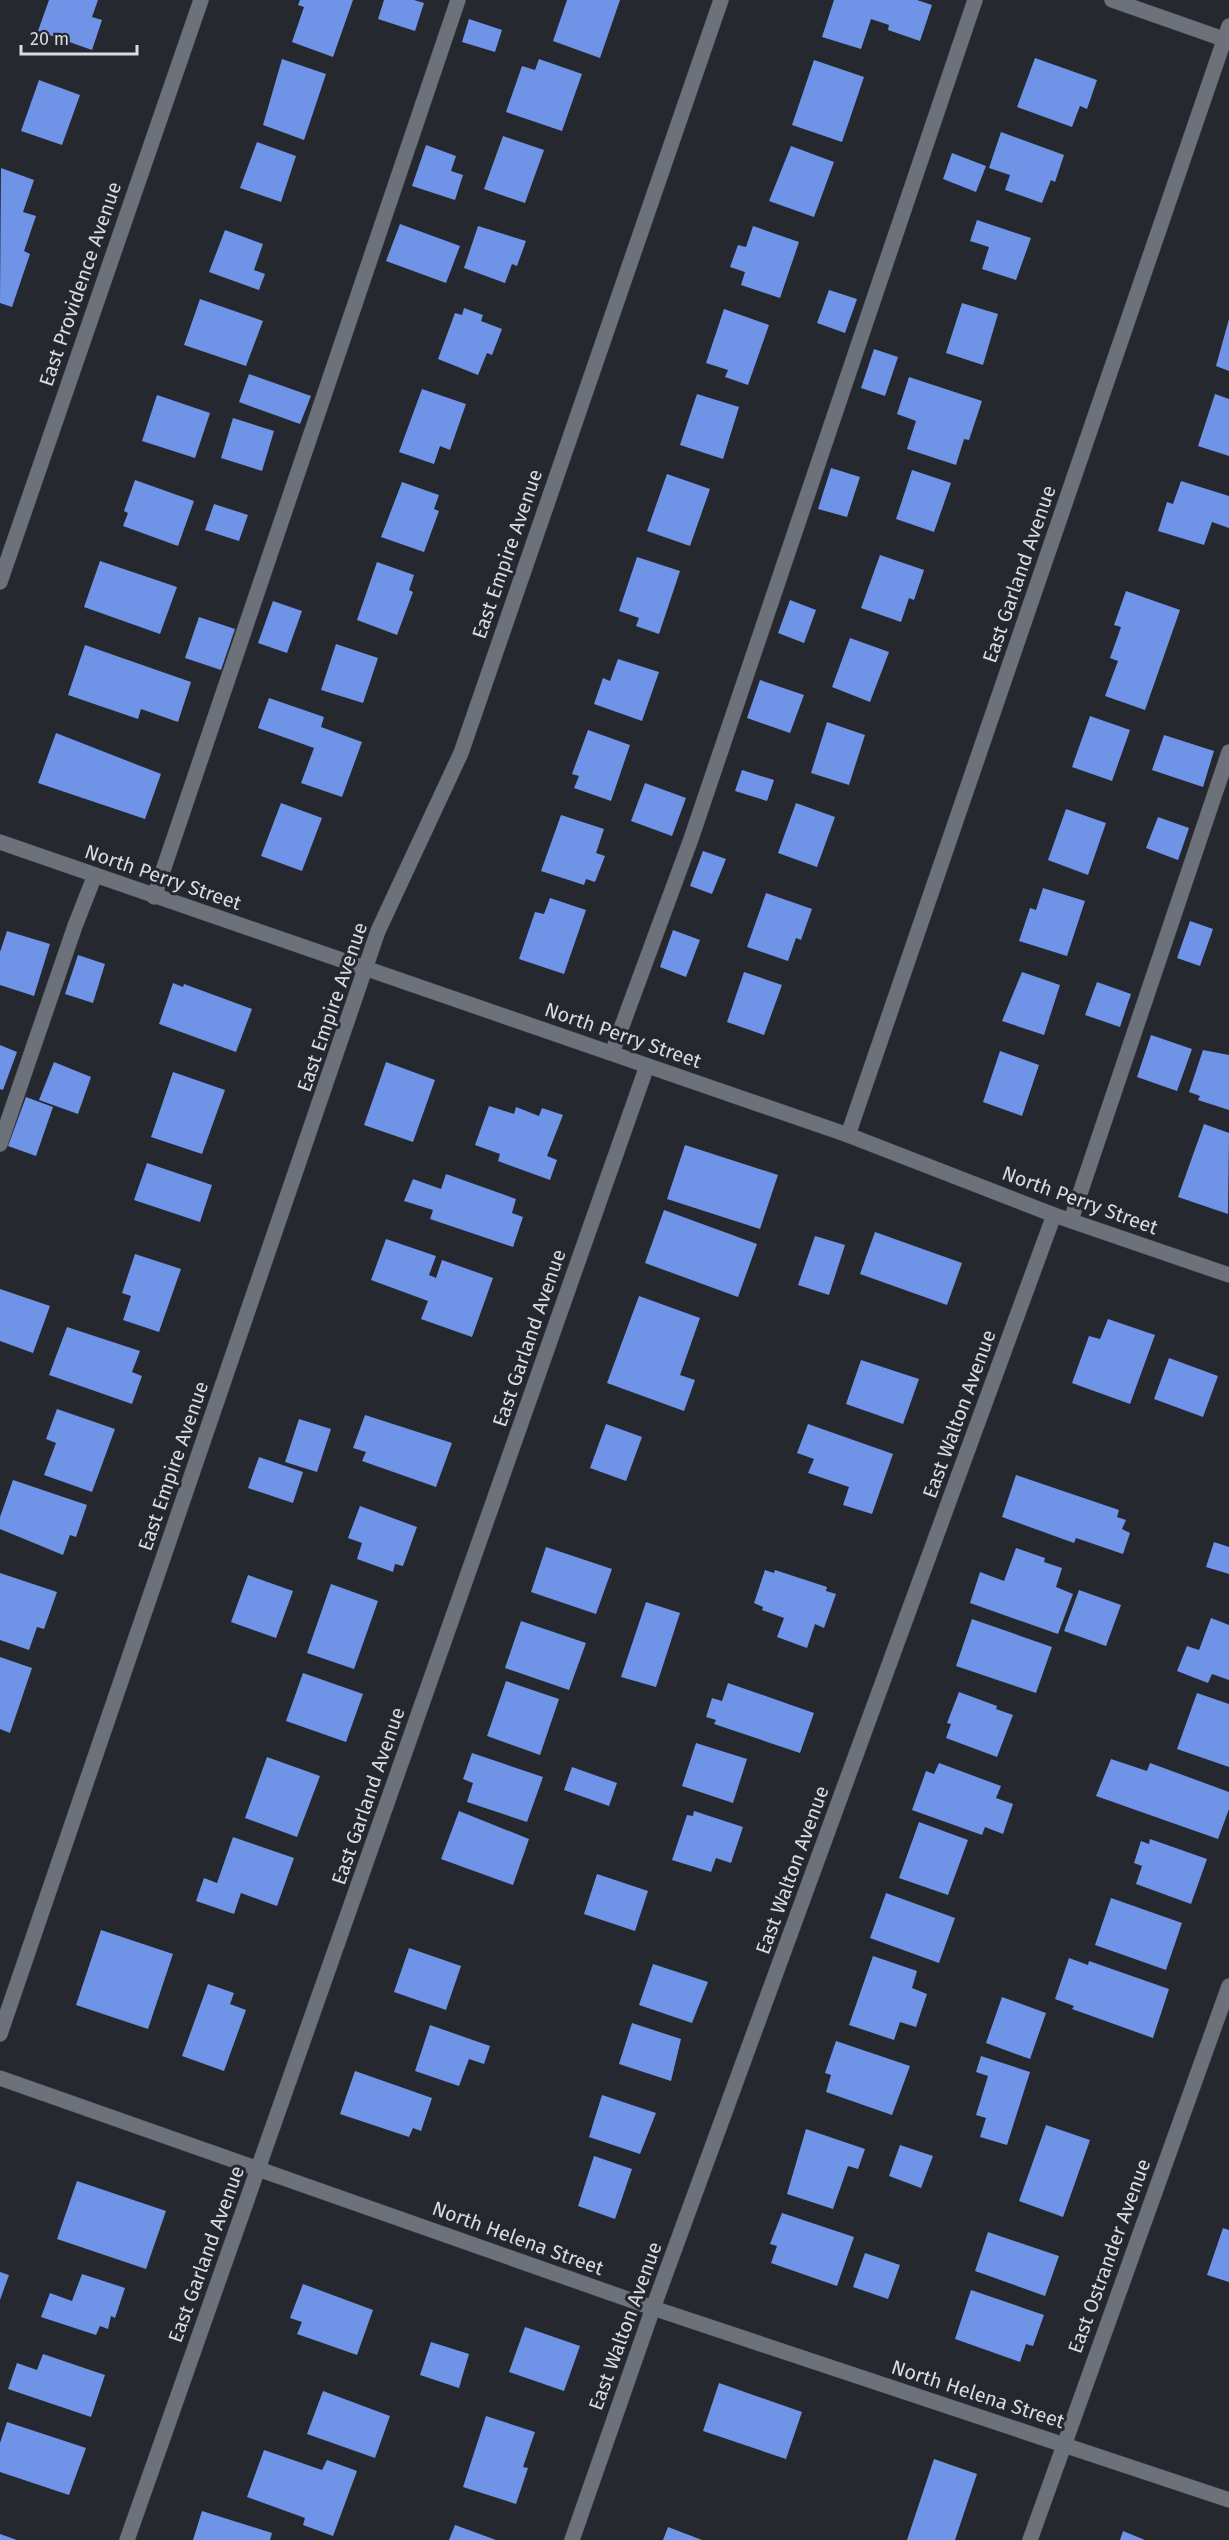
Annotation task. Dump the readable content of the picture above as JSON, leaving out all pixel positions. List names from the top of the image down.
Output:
{
  "streets": {
    "street": [
      "East Providence Avenue",
      "East Empire Avenue",
      "East Garland Avenue",
      "North Perry Street",
      "East Walton Avenue",
      "North Helena Street",
      "East Ostrander Avenue"
    ]
  },
  "crossings": [
    ["East Empire Avenue", "North Perry Street"],
    ["East Garland Avenue", "North Perry Street"],
    ["East Garland Avenue", "North Helena Street"],
    ["North Perry Street", "East Walton Avenue"],
    ["East Walton Avenue", "North Helena Street"],
    ["North Helena Street", "East Ostrander Avenue"]
  ],
  "scale_bar": "20 m"
}
